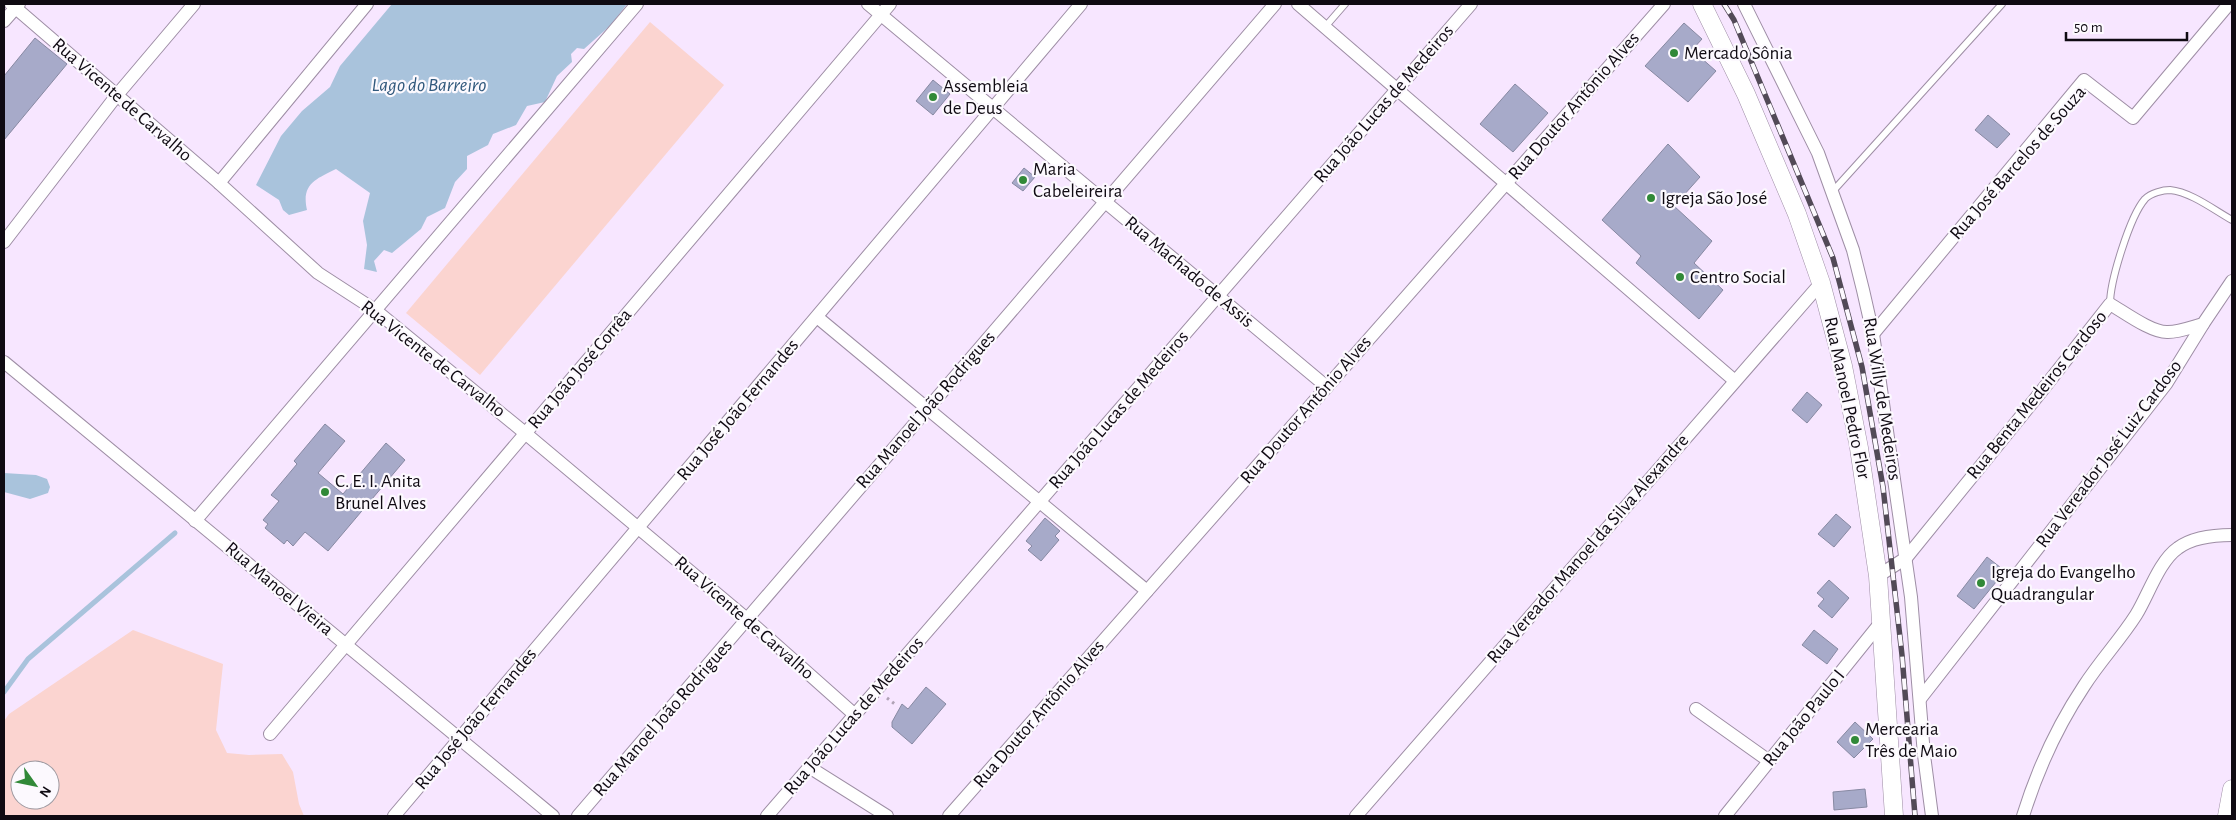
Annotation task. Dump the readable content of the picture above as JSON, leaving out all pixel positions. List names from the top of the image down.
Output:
{
  "streets": {
    "main road": ["Rua Manoel Pedro Flor"],
    "street": [
      "Rua Vicente de Carvalho",
      "Rua João Lucas de Medeiros",
      "Rua Doutor Antônio Alves",
      "Rua José Barcelos de Souza",
      "Rua Machado de Assis",
      "Rua João José Corrêa",
      "Rua Benta Medeiros Cardoso",
      "Rua Willy de Medeiros",
      "Rua José João Fernandes",
      "Rua Manoel João Rodrigues",
      "Rua Vereador José Luiz Cardoso",
      "Rua Vereador Manoel da Silva Alexandre",
      "Rua Manoel Vieira",
      "Rua João Paulo I"
    ]
  },
  "crossings": [
    ["Rua Vicente de Carvalho", "Rua João Lucas de Medeiros"],
    ["Rua Vicente de Carvalho", "Rua João José Corrêa"],
    ["Rua Vicente de Carvalho", "Rua José João Fernandes"],
    ["Rua Vicente de Carvalho", "Rua Manoel João Rodrigues"],
    ["Rua João Lucas de Medeiros", "Rua Machado de Assis"],
    ["Rua Doutor Antônio Alves", "Rua Machado de Assis"],
    ["Rua José Barcelos de Souza", "Rua Willy de Medeiros"],
    ["Rua Machado de Assis", "Rua João José Corrêa"],
    ["Rua Machado de Assis", "Rua José João Fernandes"],
    ["Rua Machado de Assis", "Rua Manoel João Rodrigues"],
    ["Rua João José Corrêa", "Rua Manoel Vieira"],
    ["Rua Benta Medeiros Cardoso", "Rua Manoel Pedro Flor"],
    ["Rua Benta Medeiros Cardoso", "Rua Willy de Medeiros"],
    ["Rua Benta Medeiros Cardoso", "Rua Vereador José Luiz Cardoso"],
    ["Rua Manoel Pedro Flor", "Rua Vereador Manoel da Silva Alexandre"],
    ["Rua Manoel Pedro Flor", "Rua João Paulo I"],
    ["Rua Willy de Medeiros", "Rua Vereador José Luiz Cardoso"],
    ["Rua José João Fernandes", "Rua Manoel Vieira"]
  ],
  "water": ["Lago do Barreiro"],
  "places": [
    "Mercado Sônia",
    "Assembleia de Deus",
    "Maria Cabeleireira",
    "Igreja São José",
    "Centro Social",
    "C. E. I. Anita Brunel Alves",
    "Igreja do Evangelho Quadrangular",
    "Mercearia Três de Maio"
  ],
  "scale_bar": "50 m",
  "north": "bottom right"
}
